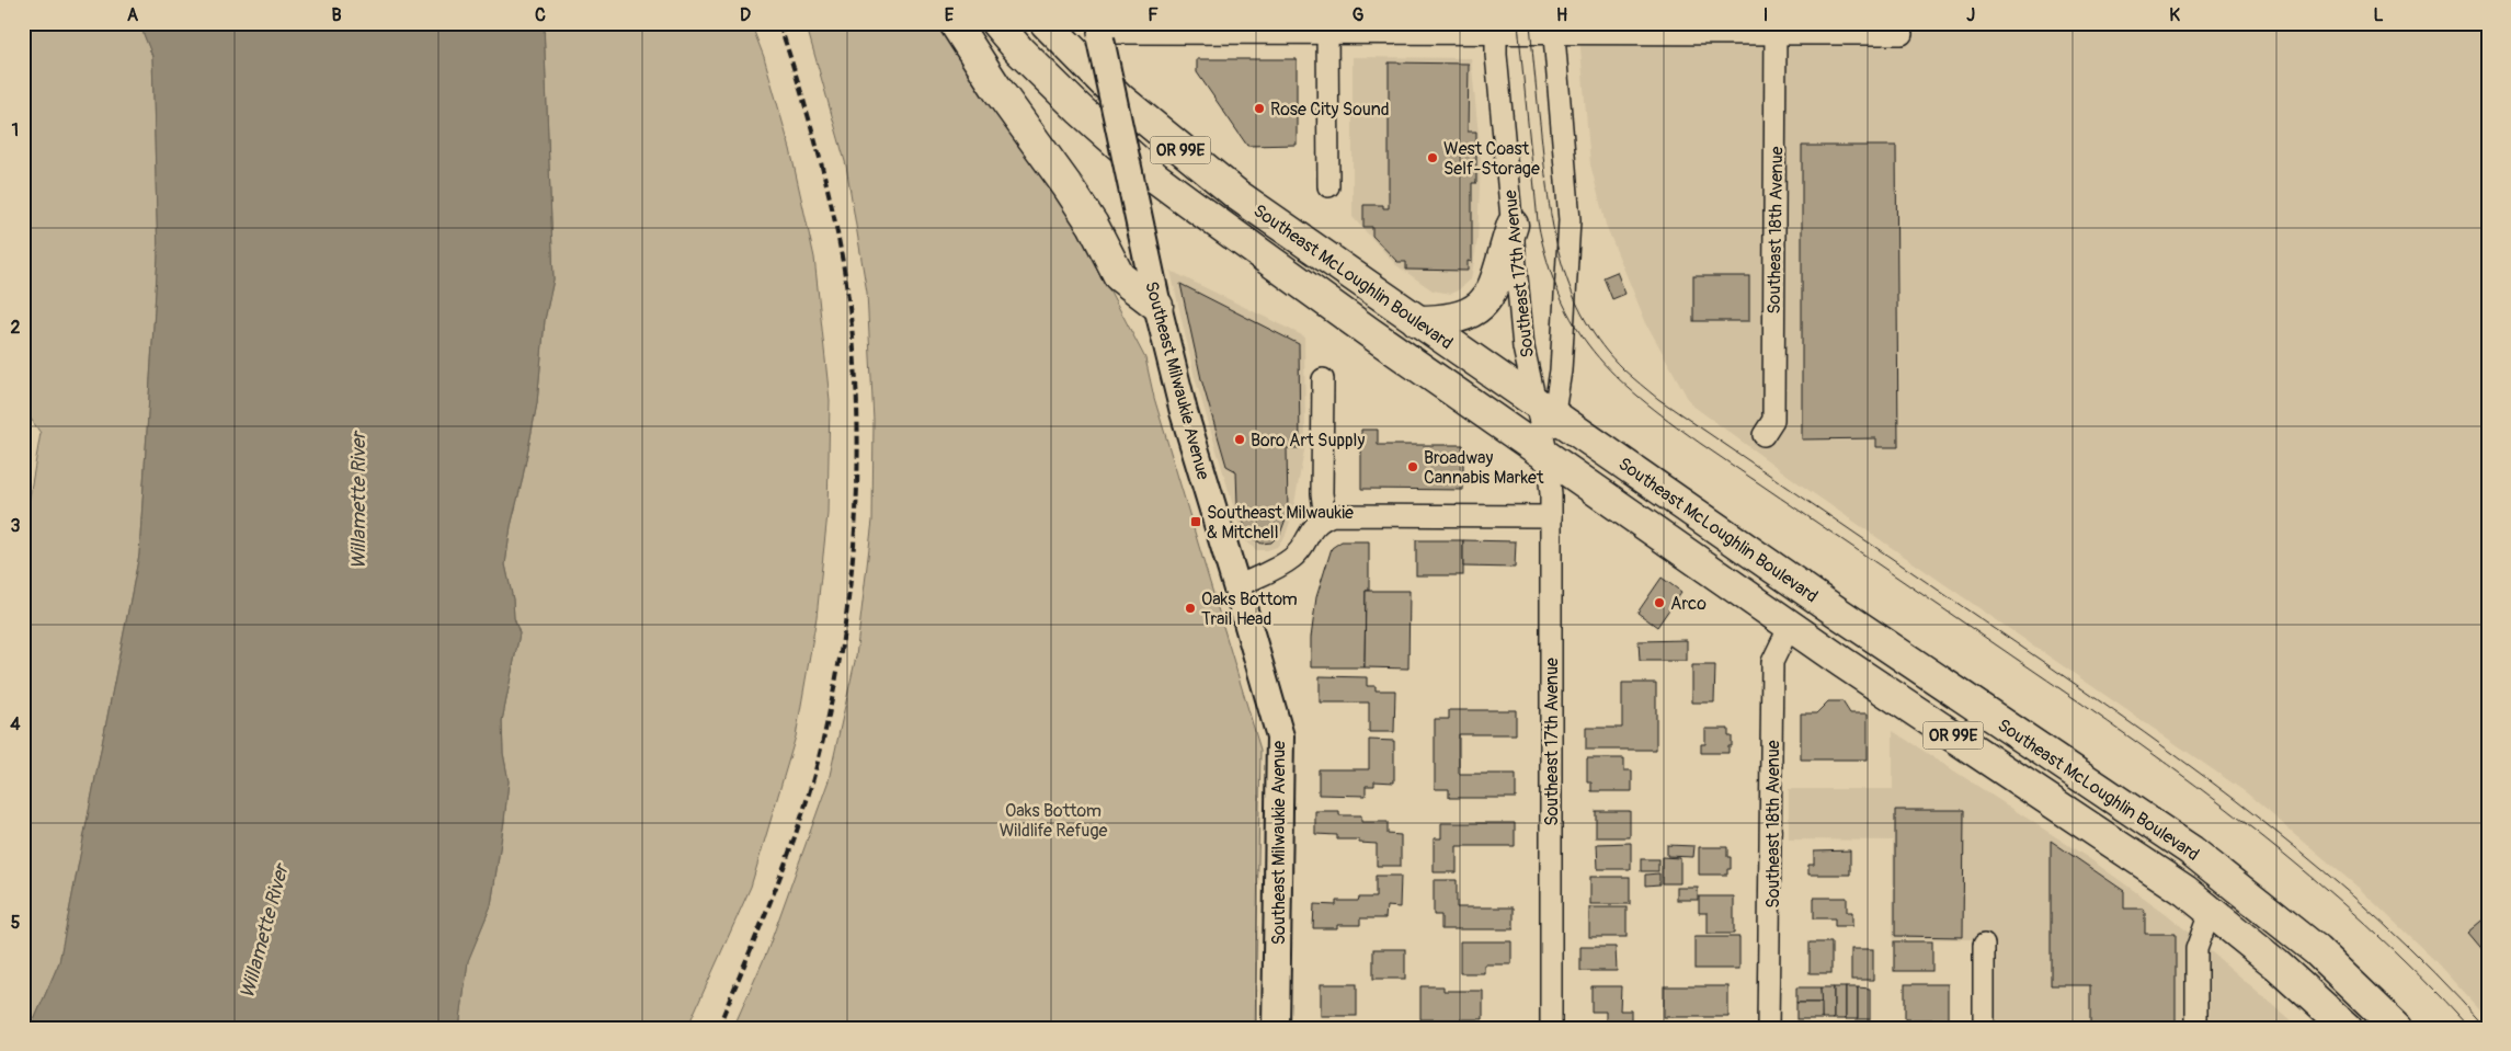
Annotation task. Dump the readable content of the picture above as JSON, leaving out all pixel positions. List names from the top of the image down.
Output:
{
  "streets": {
    "highway": ["OR 99E", "Southeast McLoughlin Boulevard"],
    "main road": ["Southeast Milwaukie Avenue"],
    "street": ["Southeast 18th Avenue", "Southeast 17th Avenue"]
  },
  "crossings": [
    ["Southeast 18th Avenue", "Southeast McLoughlin Boulevard"],
    ["Southeast 17th Avenue", "Southeast McLoughlin Boulevard"]
  ],
  "water": ["Willamette River"],
  "parks": ["Oaks Bottom Wildlife Refuge"],
  "places": {
    "other": [
      "Rose City Sound",
      "West Coast Self-Storage",
      "Boro Art Supply",
      "Broadway Cannabis Market",
      "Arco",
      "Oaks Bottom Trail Head"
    ],
    "transit": ["Southeast Milwaukie & Mitchell"]
  },
  "grid": {
    "columns": [
      "A",
      "B",
      "C",
      "D",
      "E",
      "F",
      "G",
      "H",
      "I",
      "J",
      "K",
      "L"
    ],
    "rows": [
      "1",
      "2",
      "3",
      "4",
      "5"
    ]
  }
}
